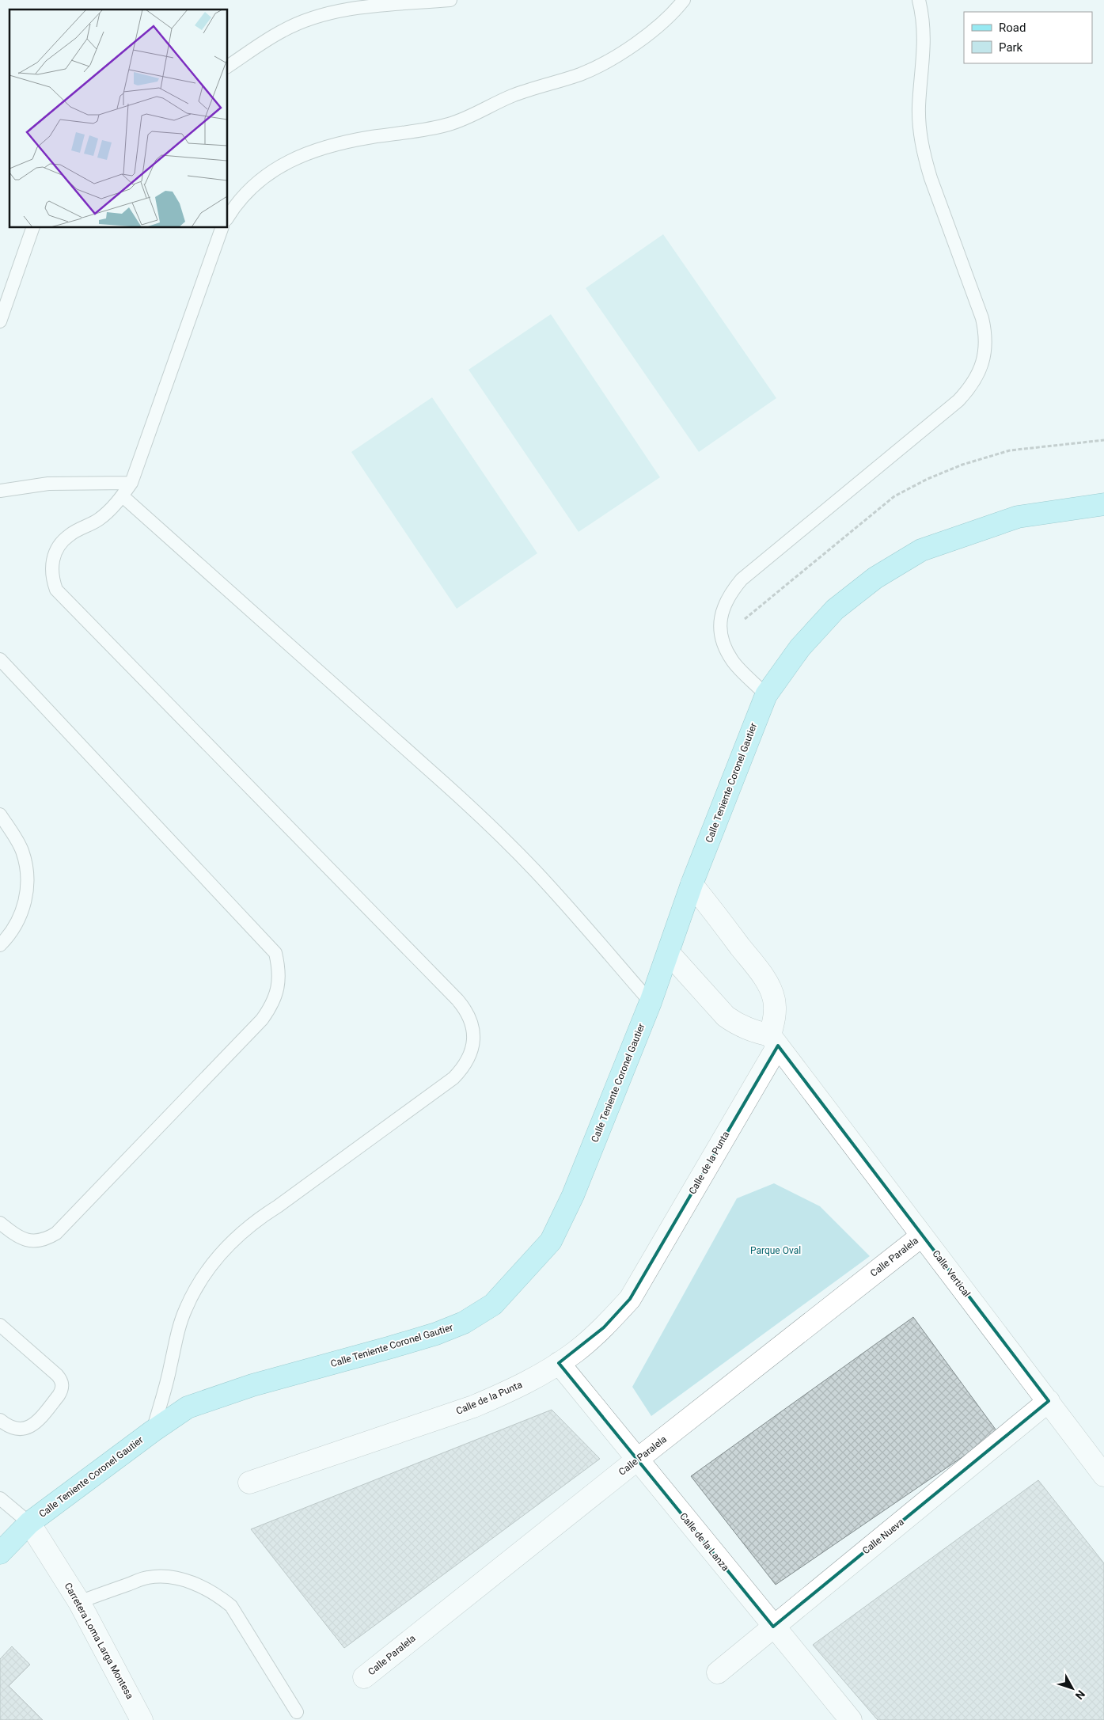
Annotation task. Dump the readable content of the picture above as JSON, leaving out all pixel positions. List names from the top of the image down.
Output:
{
  "streets": {
    "main road": ["Calle Teniente Coronel Gautier"],
    "street": [
      "Calle de la Punta",
      "Calle Paralela",
      "Calle Vertical",
      "Calle Nueva",
      "Calle de la Lanza",
      "Carretera Loma Larga Montesa"
    ]
  },
  "crossings": [
    ["Calle Teniente Coronel Gautier", "Calle de la Punta"],
    ["Calle Teniente Coronel Gautier", "Carretera Loma Larga Montesa"],
    ["Calle de la Punta", "Calle Vertical"],
    ["Calle de la Punta", "Calle de la Lanza"],
    ["Calle Paralela", "Calle Vertical"],
    ["Calle Paralela", "Calle de la Lanza"],
    ["Calle Vertical", "Calle Nueva"],
    ["Calle Nueva", "Calle de la Lanza"]
  ],
  "parks": ["Parque Oval"],
  "legend": ["Road", "Park"],
  "north": "bottom right"
}
